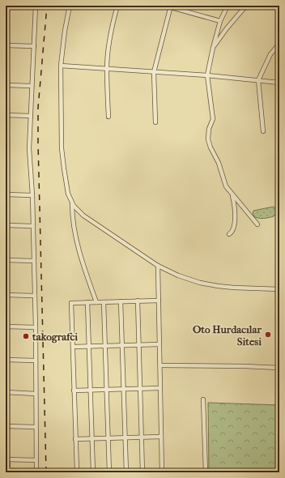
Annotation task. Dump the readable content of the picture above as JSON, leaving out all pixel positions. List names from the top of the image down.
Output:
{
  "places": ["Oto Hurdacılar Sitesi", "takografci"]
}
